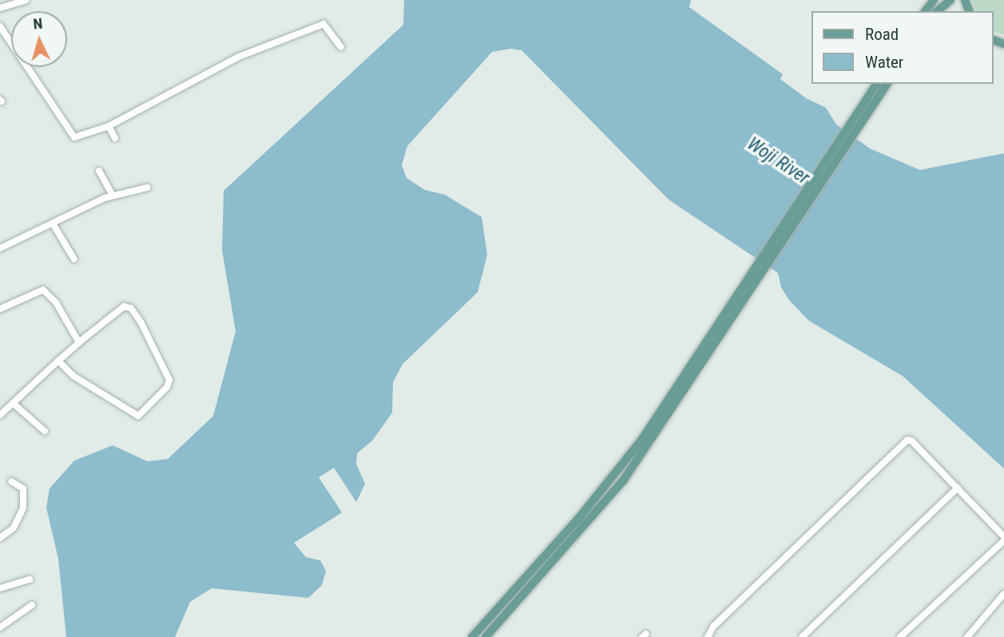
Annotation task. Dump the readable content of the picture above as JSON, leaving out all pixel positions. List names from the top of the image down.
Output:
{
  "water": ["Woji River"],
  "legend": ["Road", "Water"],
  "north": "top"
}
